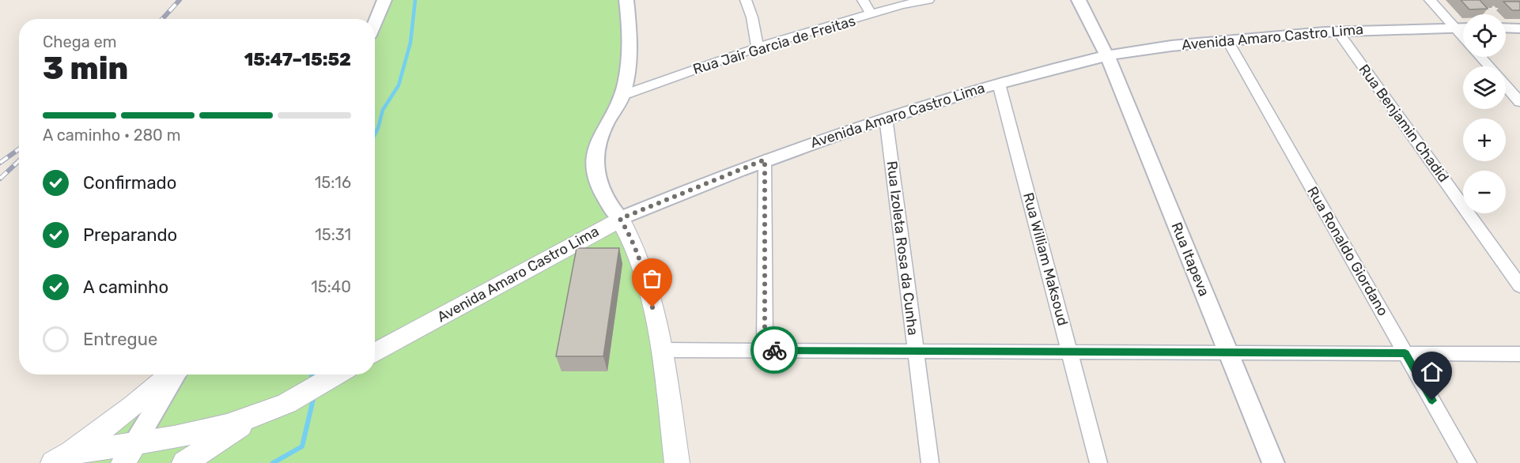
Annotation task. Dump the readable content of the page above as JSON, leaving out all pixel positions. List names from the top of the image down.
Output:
{
  "streets": {
    "main road": ["Avenida Amaro Castro Lima"],
    "street": [
      "Rua Jair Garcia de Freitas",
      "Rua Benjamin Chadid",
      "Rua Izoleta Rosa da Cunha",
      "Rua Ronaldo Giordano",
      "Rua William Maksoud",
      "Rua Itapeva"
    ]
  },
  "crossings": [
    ["Avenida Amaro Castro Lima", "Rua Benjamin Chadid"],
    ["Avenida Amaro Castro Lima", "Rua Izoleta Rosa da Cunha"],
    ["Avenida Amaro Castro Lima", "Rua Ronaldo Giordano"],
    ["Avenida Amaro Castro Lima", "Rua William Maksoud"],
    ["Avenida Amaro Castro Lima", "Rua Itapeva"]
  ],
  "page": {
    "map_buttons": ["+", "−"],
    "heading": ["3 min", "Chega em", "15:47–15:52"],
    "bar": "A caminho · 280 m",
    "list": [
      ["Confirmado", "15:16"],
      ["Preparando", "15:31"],
      ["A caminho", "15:40"],
      "Entregue"
    ]
  }
}
